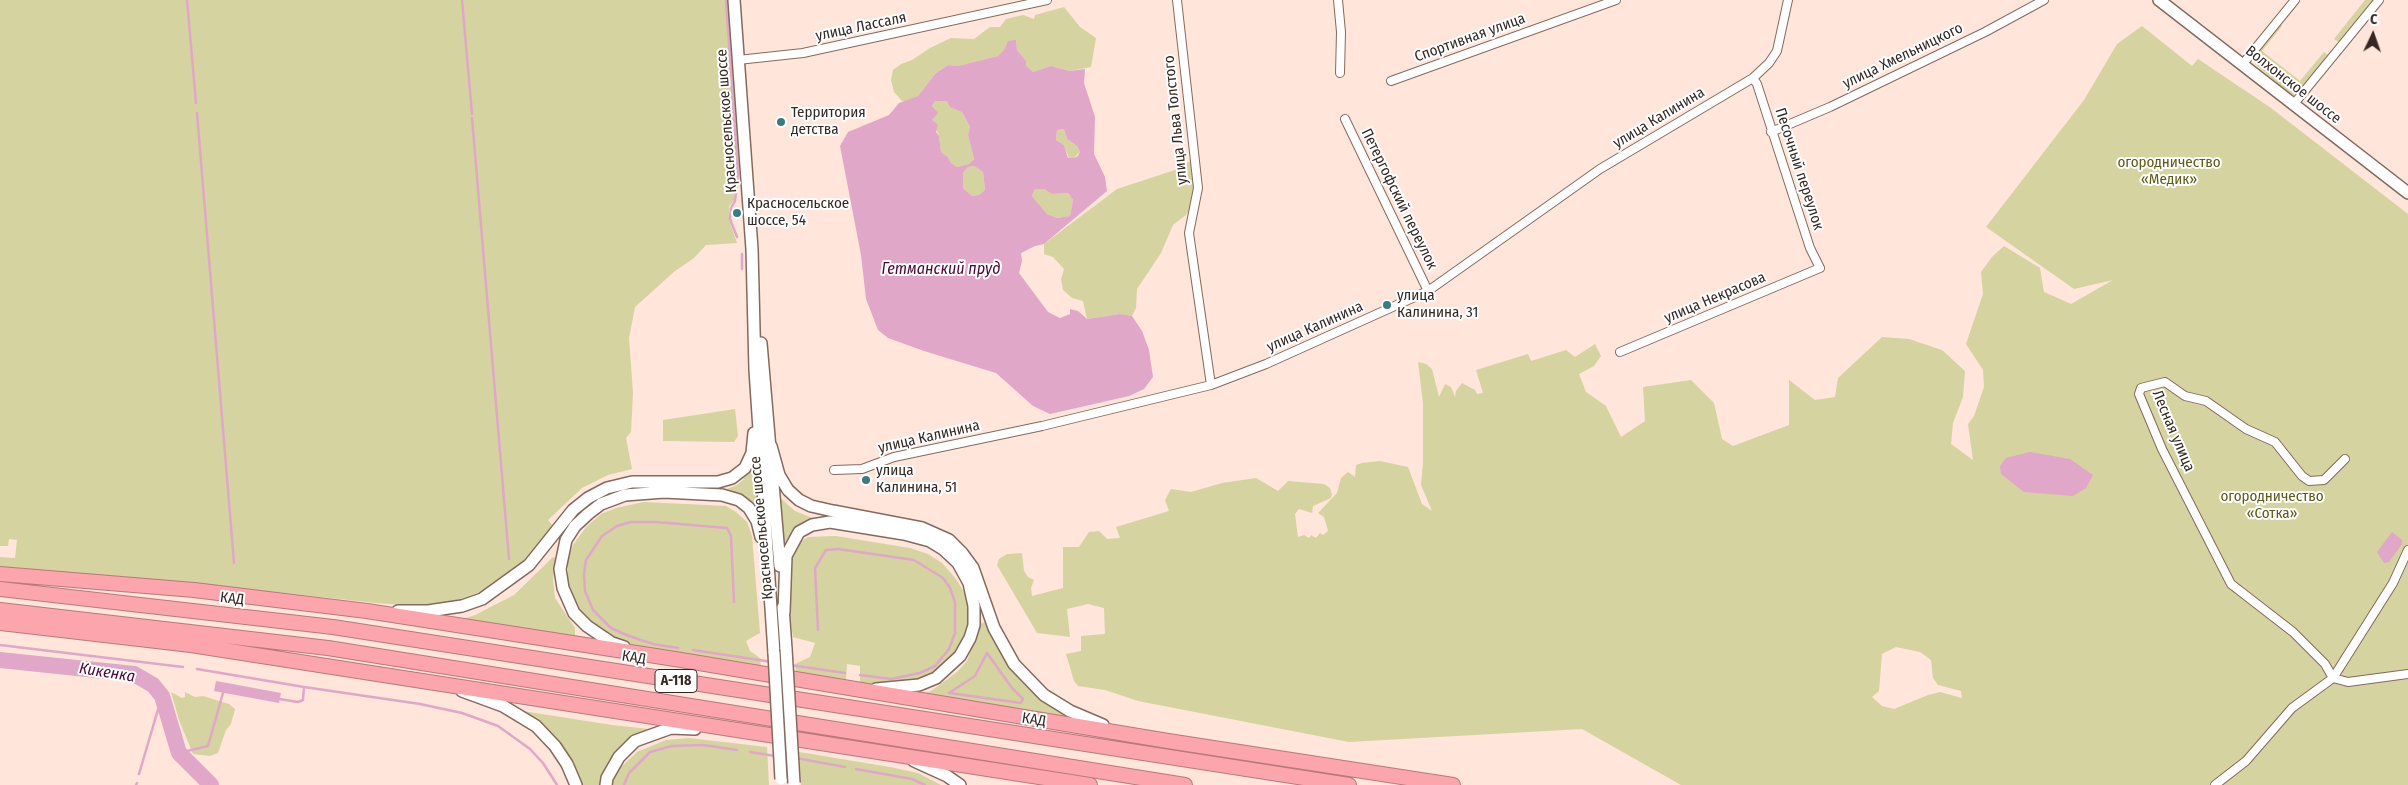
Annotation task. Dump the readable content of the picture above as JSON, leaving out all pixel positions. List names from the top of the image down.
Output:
{
  "streets": {
    "highway": ["КАД", "А-118"],
    "main road": ["Волхонское шоссе", "Красносельское шоссе"],
    "street": [
      "улица Лассаля",
      "Спортивная улица",
      "улица Хмельницкого",
      "улица Калинина",
      "улица Льва Толстого",
      "Песочный переулок",
      "Петергофский переулок",
      "улица Некрасова",
      "Лесная улица"
    ]
  },
  "crossings": [
    ["улица Лассаля", "Красносельское шоссе"],
    ["улица Хмельницкого", "Песочный переулок"],
    ["улица Калинина", "улица Льва Толстого"],
    ["улица Калинина", "Песочный переулок"],
    ["улица Калинина", "Петергофский переулок"],
    ["Песочный переулок", "улица Некрасова"]
  ],
  "water": ["Гетманский пруд", "Кикенка"],
  "parks": ["огородничество «Медик»", "огородничество «Сотка»"],
  "places": [
    "Территория детства",
    "Красносельское шоссе, 54",
    "улица Калинина, 31",
    "улица Калинина, 51"
  ],
  "north": "top"
}
